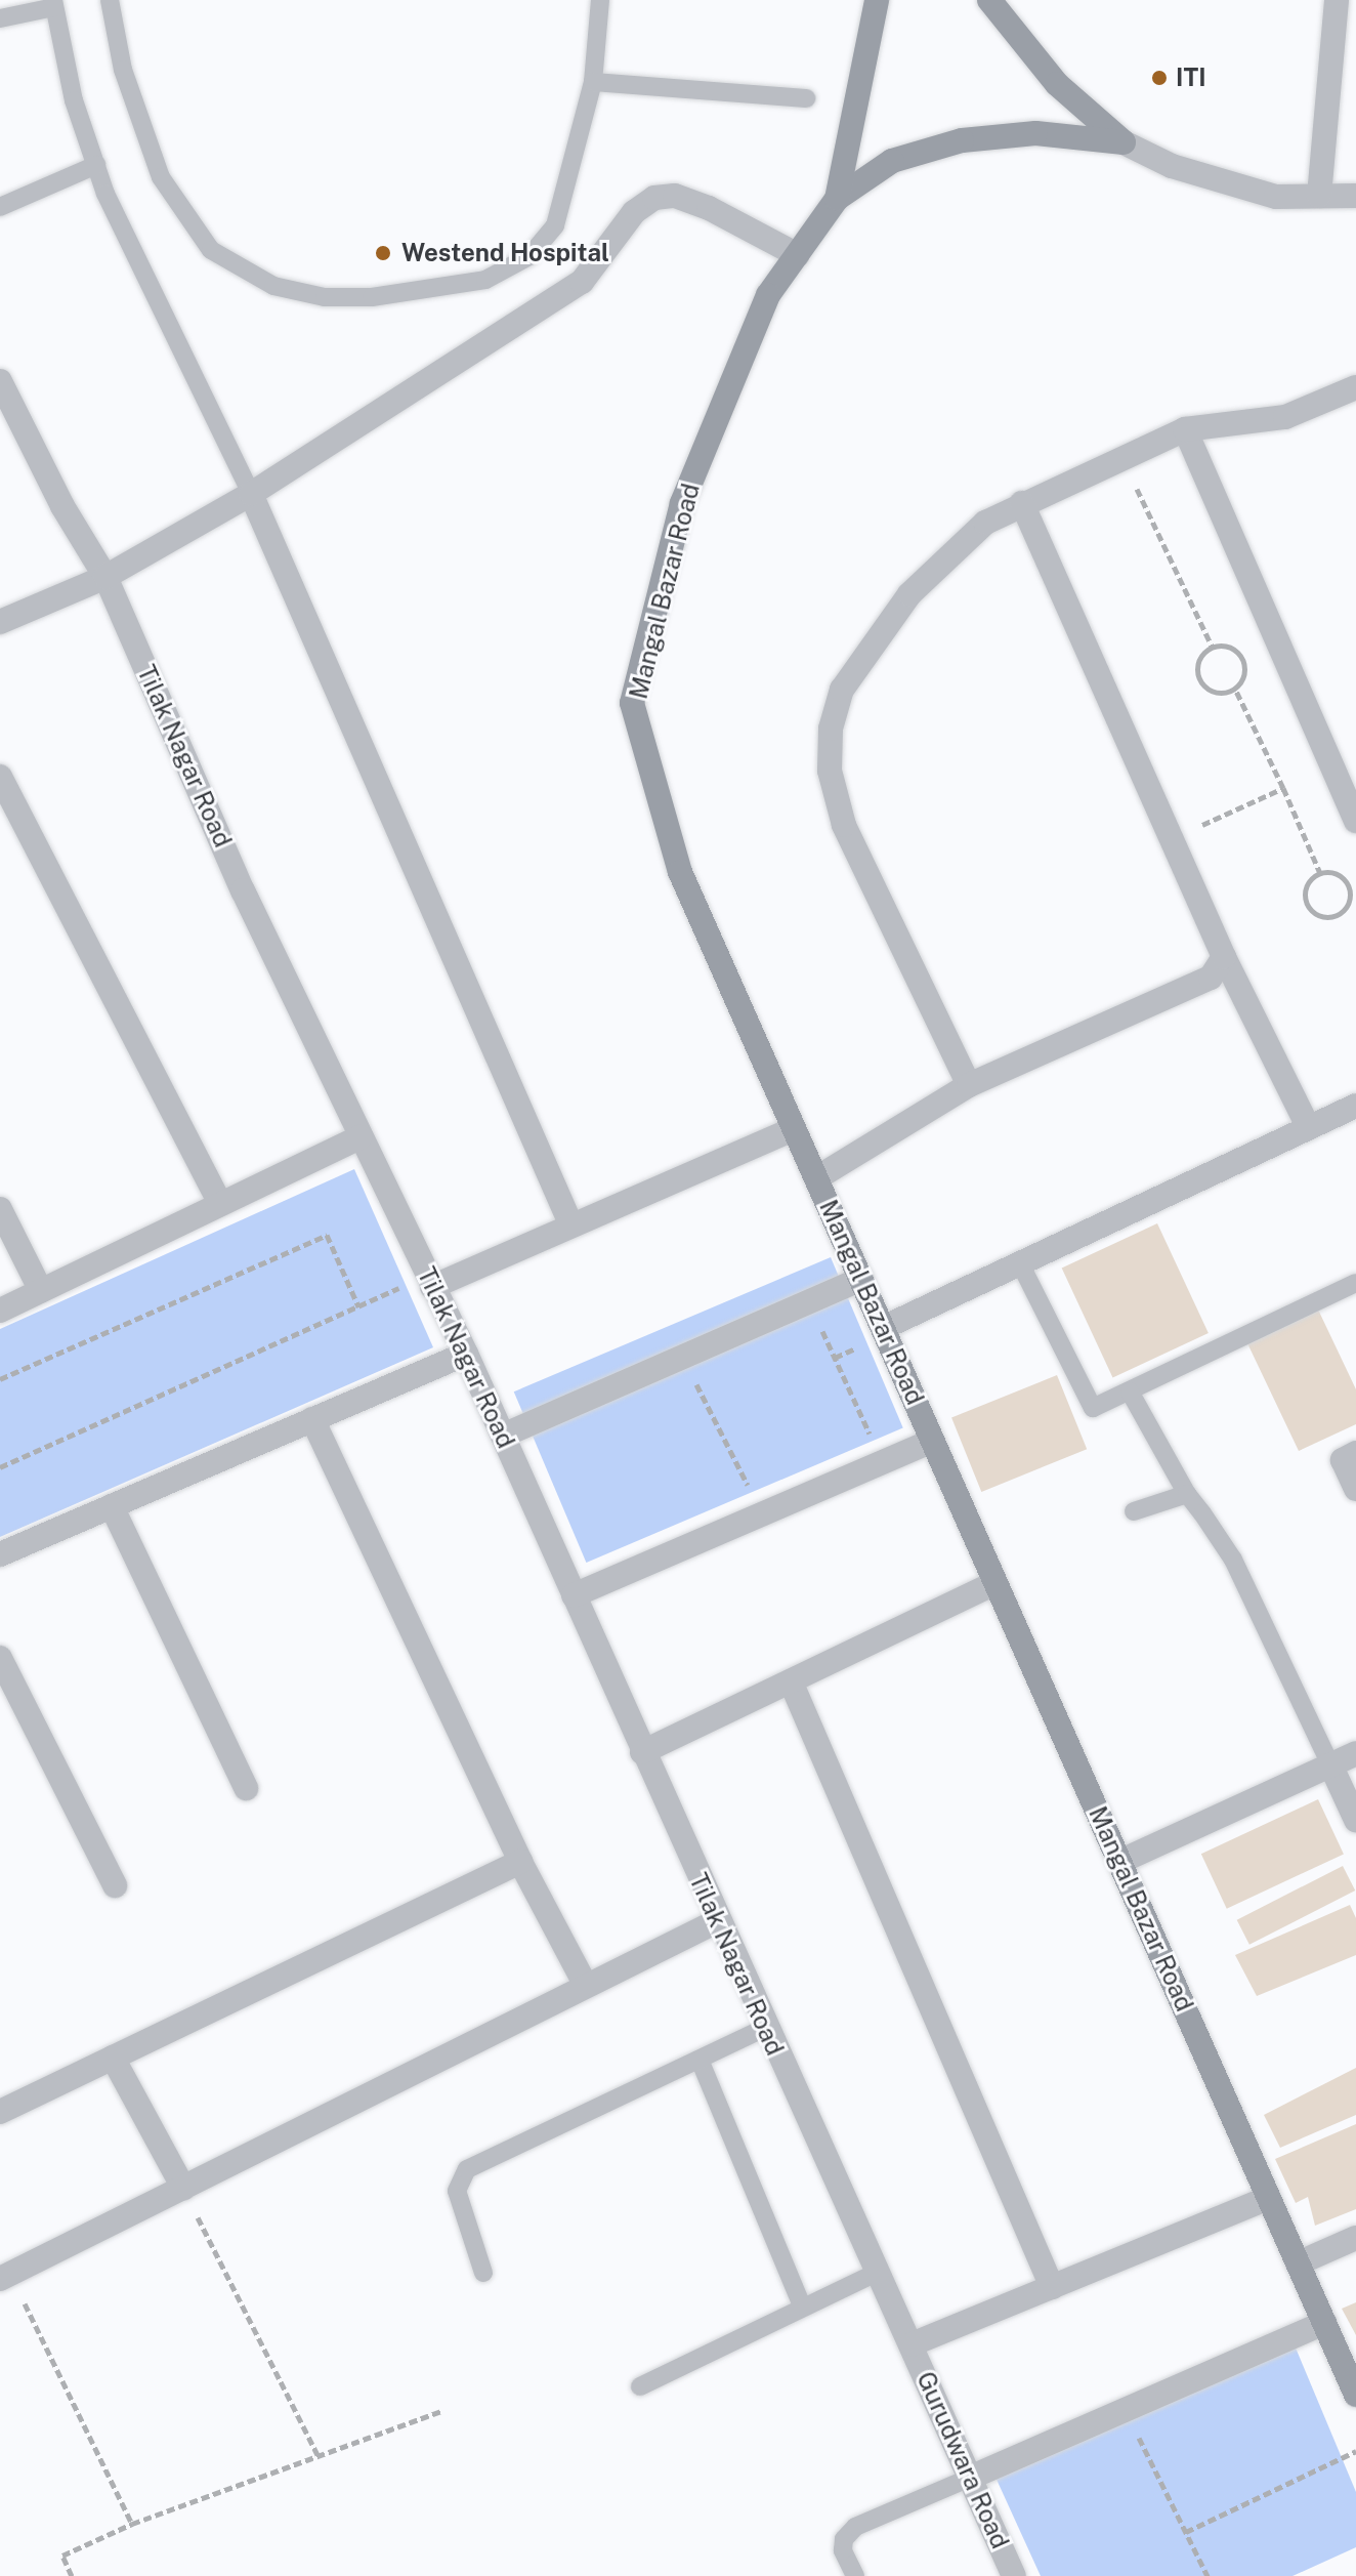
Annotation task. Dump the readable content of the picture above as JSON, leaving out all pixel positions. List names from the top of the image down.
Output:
{
  "streets": {
    "street": ["Mangal Bazar Road", "Tilak Nagar Road", "Gurudwara Road"]
  },
  "crossings": [
    ["Tilak Nagar Road", "Gurudwara Road"]
  ],
  "places": ["ITI", "Westend Hospital"]
}
